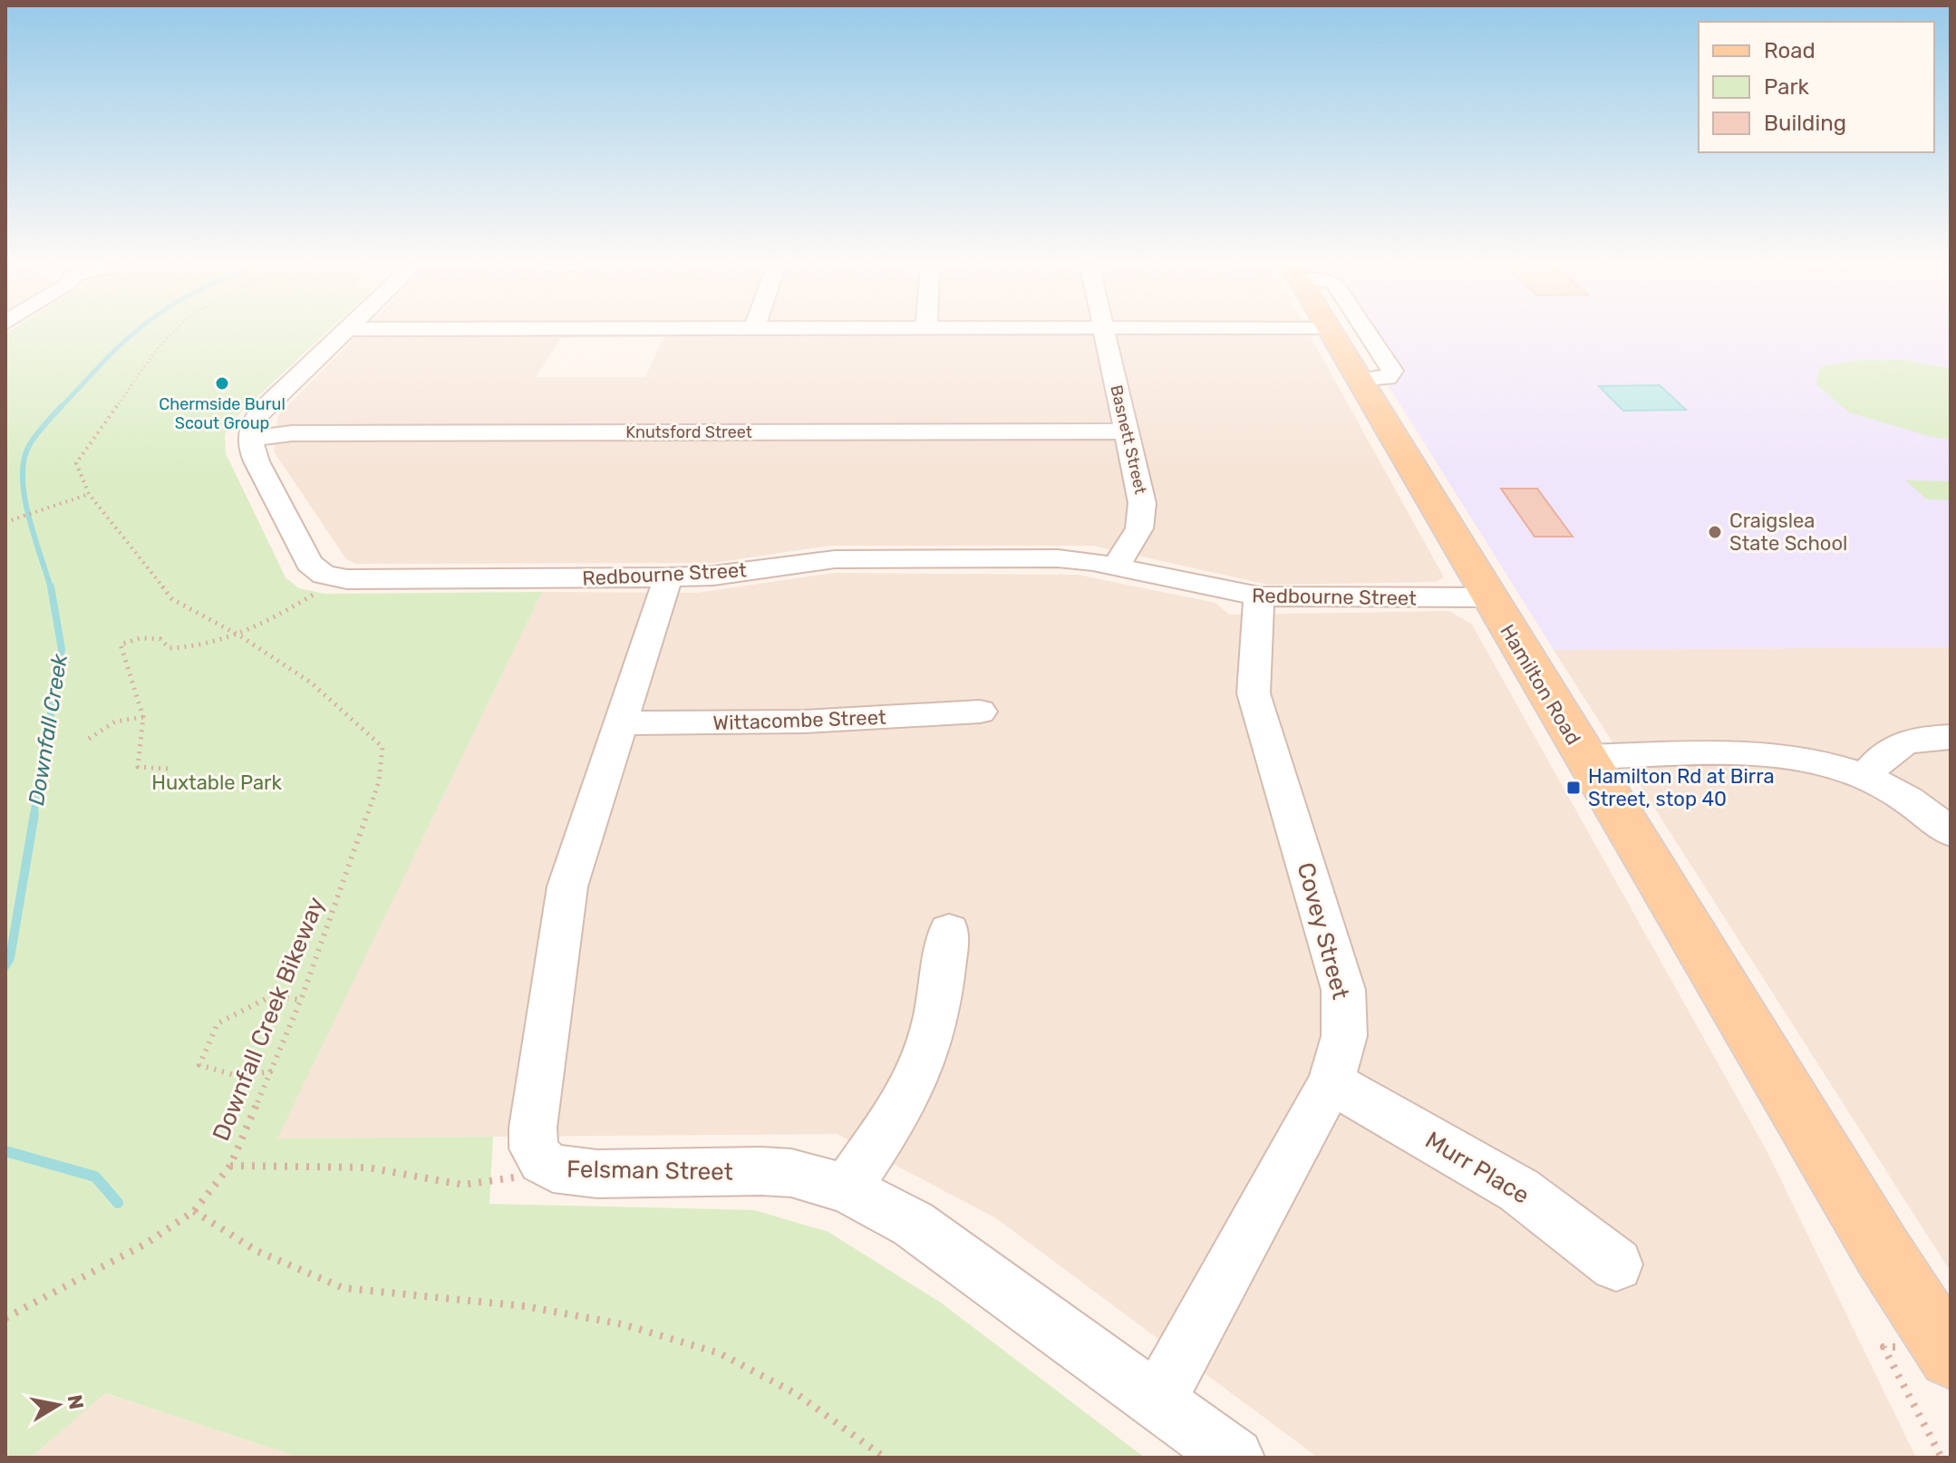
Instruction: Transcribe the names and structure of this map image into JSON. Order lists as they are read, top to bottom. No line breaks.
{"streets":{"main road":["Hamilton Road"],"street":["Knutsford Street","Basnett Street","Redbourne Street","Wittacombe Street","Covey Street","Murr Place","Felsman Street"],"path":["Downfall Creek Bikeway"]},"crossings":[["Knutsford Street","Basnett Street"],["Basnett Street","Redbourne Street"],["Redbourne Street","Hamilton Road"],["Redbourne Street","Covey Street"],["Redbourne Street","Felsman Street"],["Wittacombe Street","Felsman Street"],["Covey Street","Murr Place"],["Covey Street","Felsman Street"]],"water":["Downfall Creek"],"parks":["Huxtable Park"],"places":{"other":["Chermside Burul Scout Group","Craigslea State School"],"transit":["Hamilton Rd at Birra Street, stop 40"]},"legend":["Road","Park","Building"],"north":"right"}
